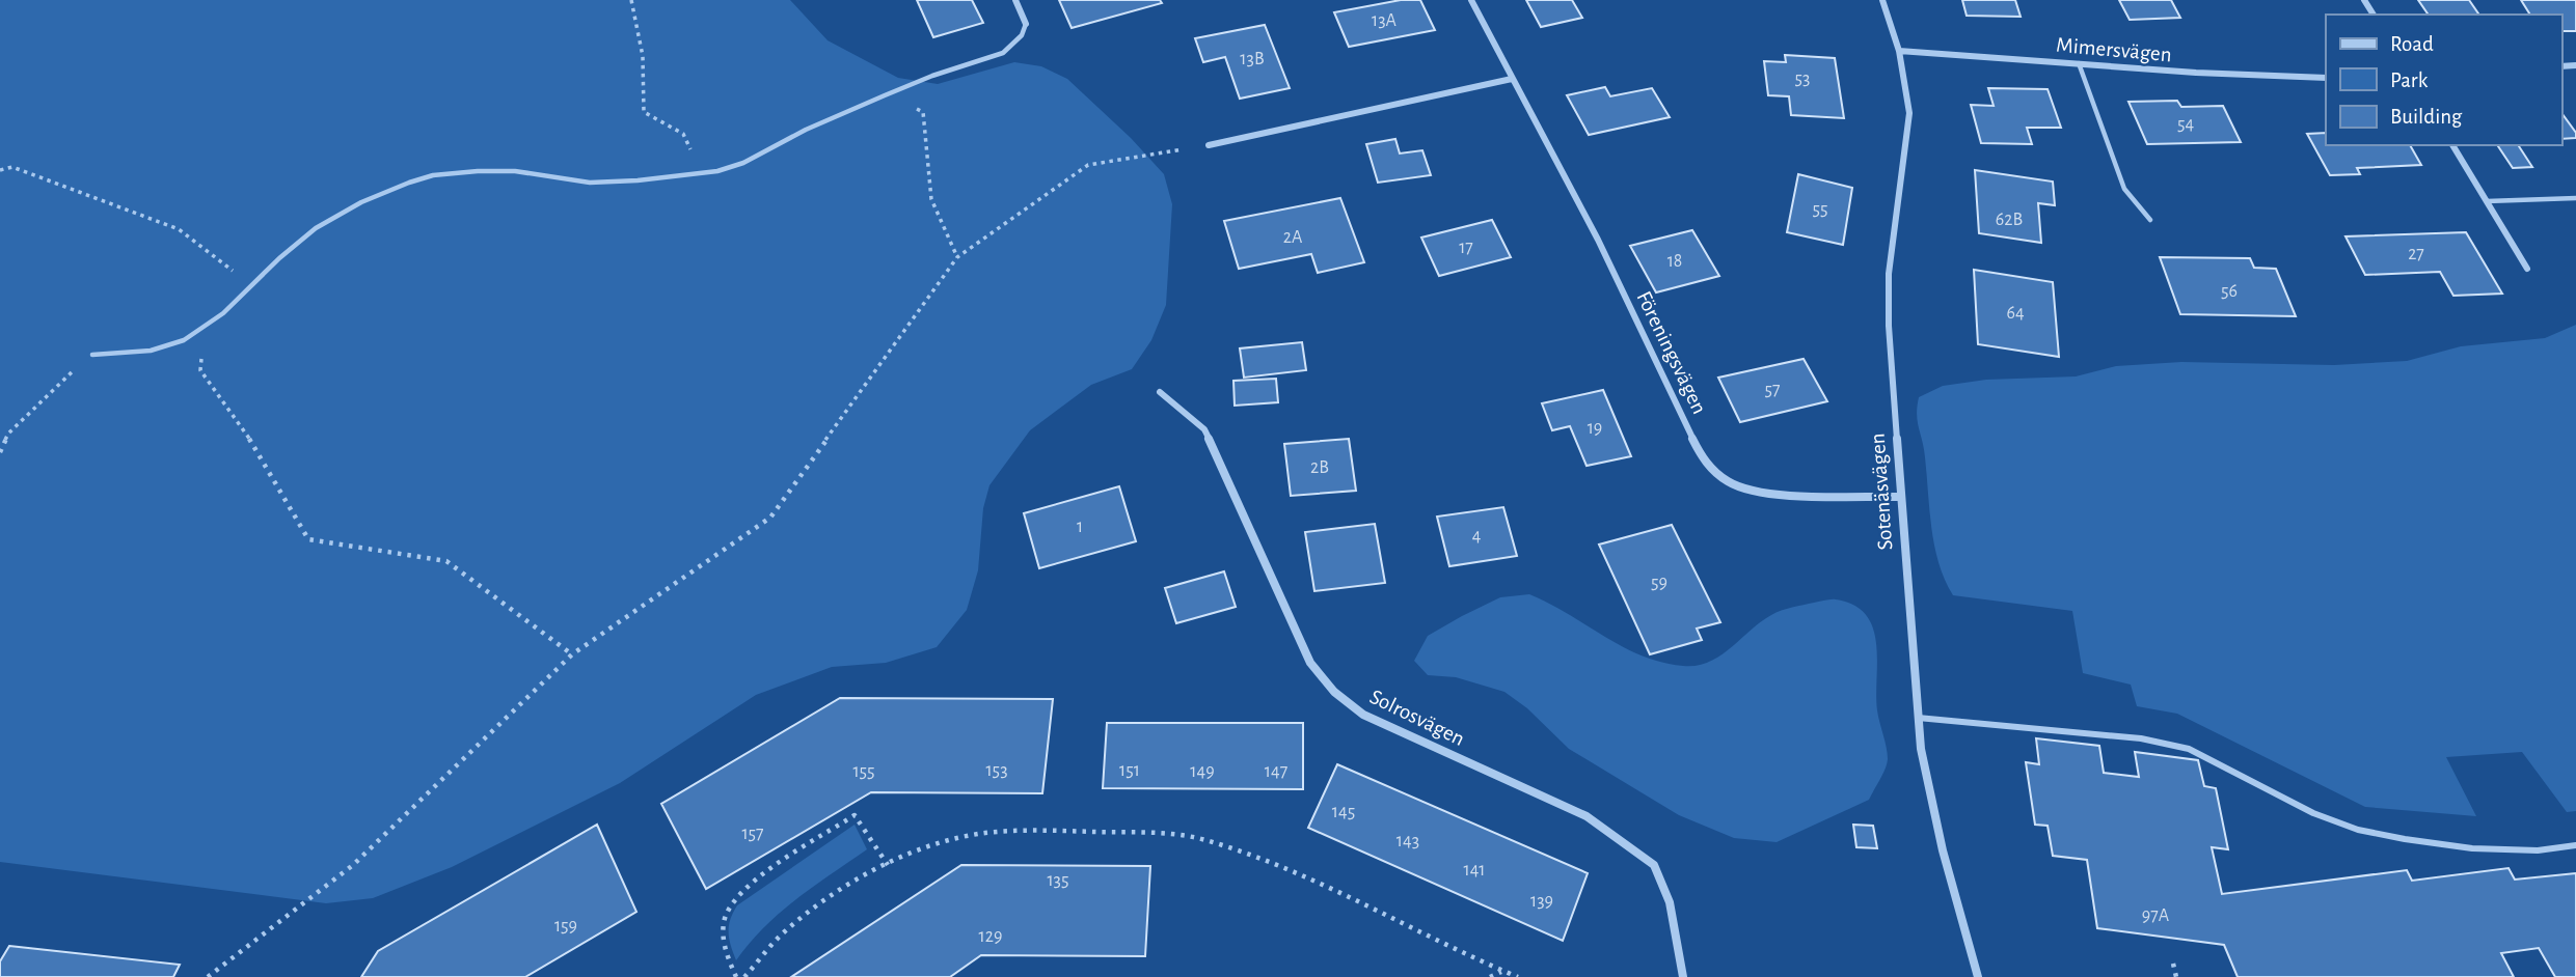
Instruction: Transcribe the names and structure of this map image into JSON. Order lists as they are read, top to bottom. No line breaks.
{"streets":{"street":["Mimersvägen","Föreningsvägen","Sotenäsvägen","Solrosvägen"]},"crossings":[["Mimersvägen","Sotenäsvägen"],["Föreningsvägen","Sotenäsvägen"]],"house_numbers":["13A","13B","53","54","55","62B","2A","17","27","18","56","64","57","19","2B","1","4","59","153","151","155","149","147","145","157","143","141","135","139","97A","159","129"],"legend":["Road","Park","Building"]}
